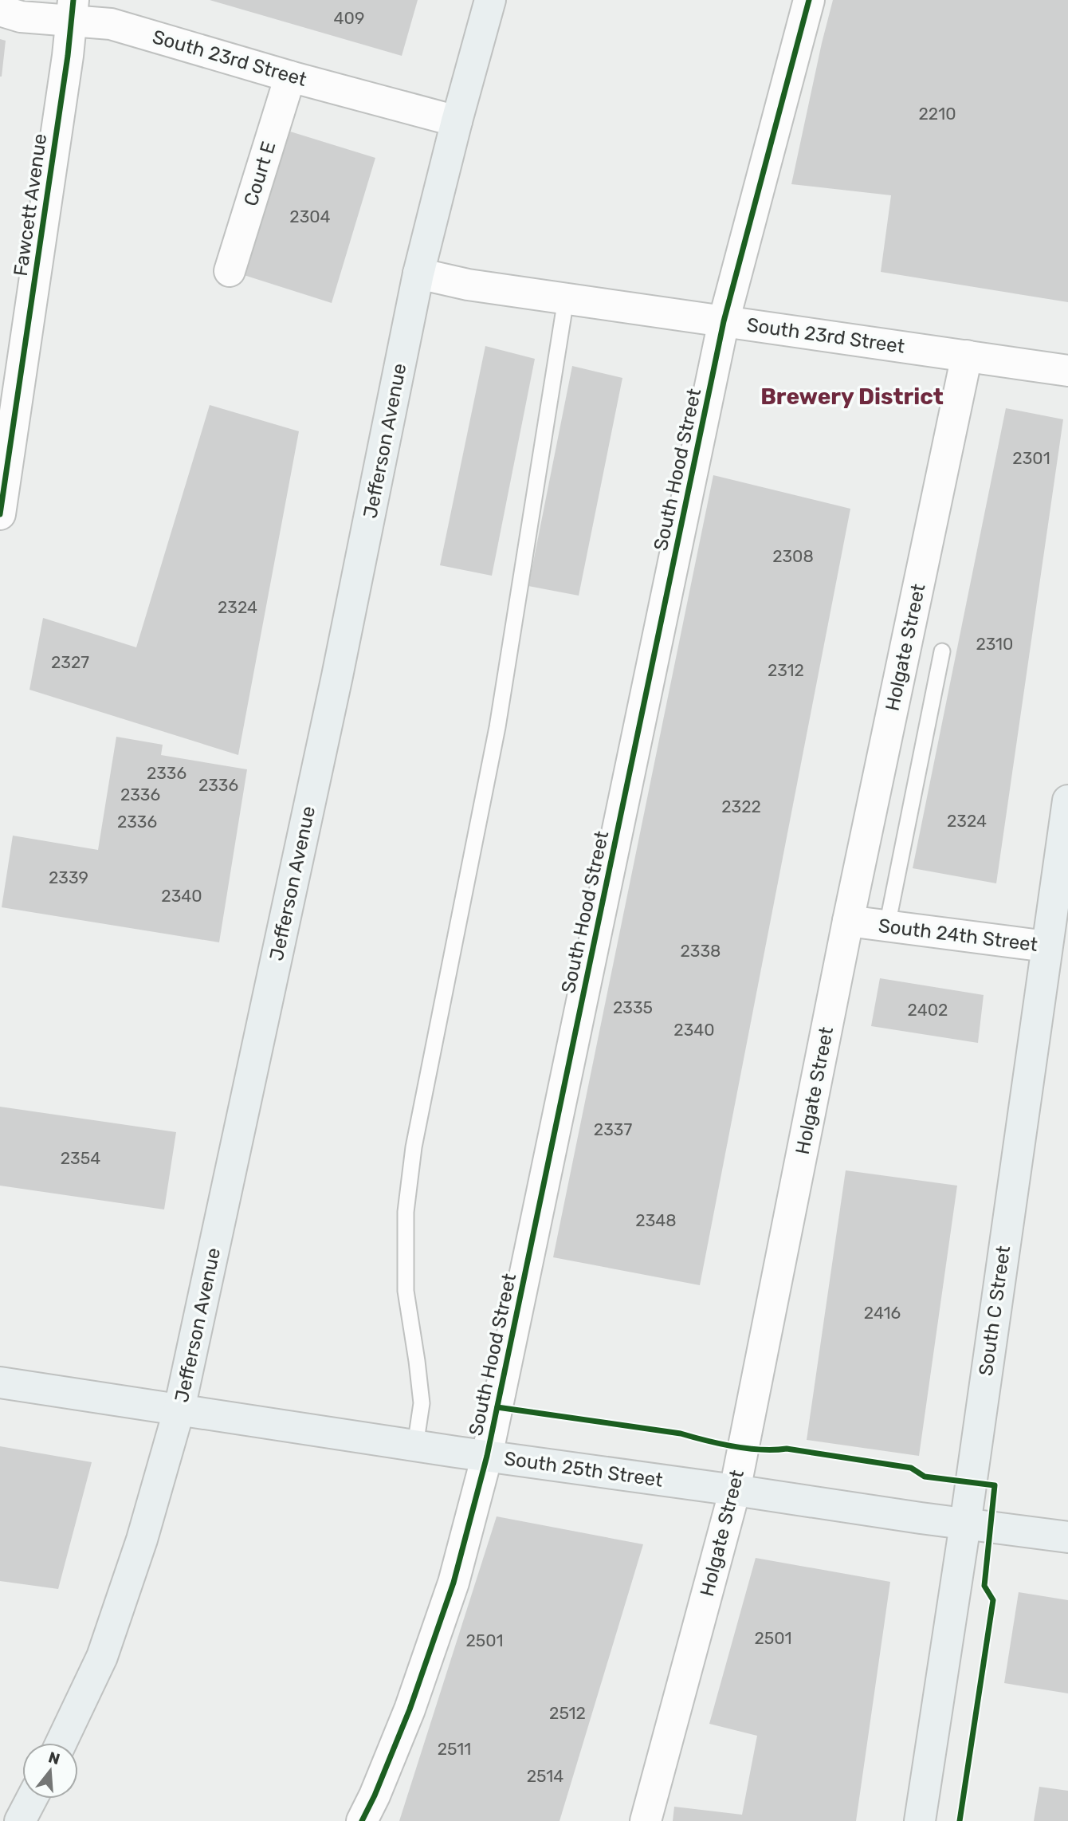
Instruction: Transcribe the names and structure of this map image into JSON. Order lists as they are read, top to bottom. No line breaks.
{"streets":{"street":["South 23rd Street","Court E","Fawcett Avenue","Jefferson Avenue","South Hood Street","Holgate Street","South 24th Street","South C Street","South 25th Street"]},"crossings":[["South 23rd Street","Court E"],["South 23rd Street","Fawcett Avenue"],["South 23rd Street","Jefferson Avenue"],["South 23rd Street","South Hood Street"],["South 23rd Street","Holgate Street"],["Jefferson Avenue","South 25th Street"],["South Hood Street","South 25th Street"],["Holgate Street","South 24th Street"],["Holgate Street","South 25th Street"],["South 24th Street","South C Street"],["South C Street","South 25th Street"]],"districts":["Brewery District"],"house_numbers":["409","2210","2304","2301","2308","2324","2310","2327","2312","2336","2336","2336","2322","2324","2336","2339","2340","2338","2335","2402","2340","2337","2354","2348","2416","2501","2501","2512","2511","2514"],"north":"top"}
